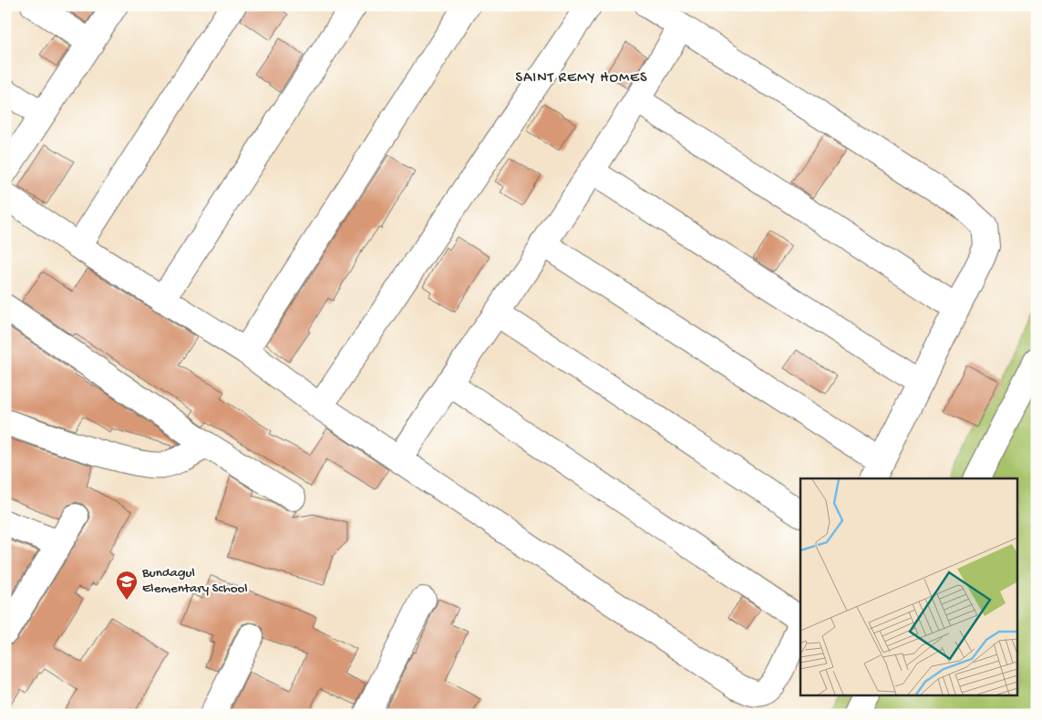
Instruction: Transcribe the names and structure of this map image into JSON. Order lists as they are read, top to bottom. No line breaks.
{"districts":["SAINT REMY HOMES"],"places":{"school or university":["Bundagul Elementary School"]}}
